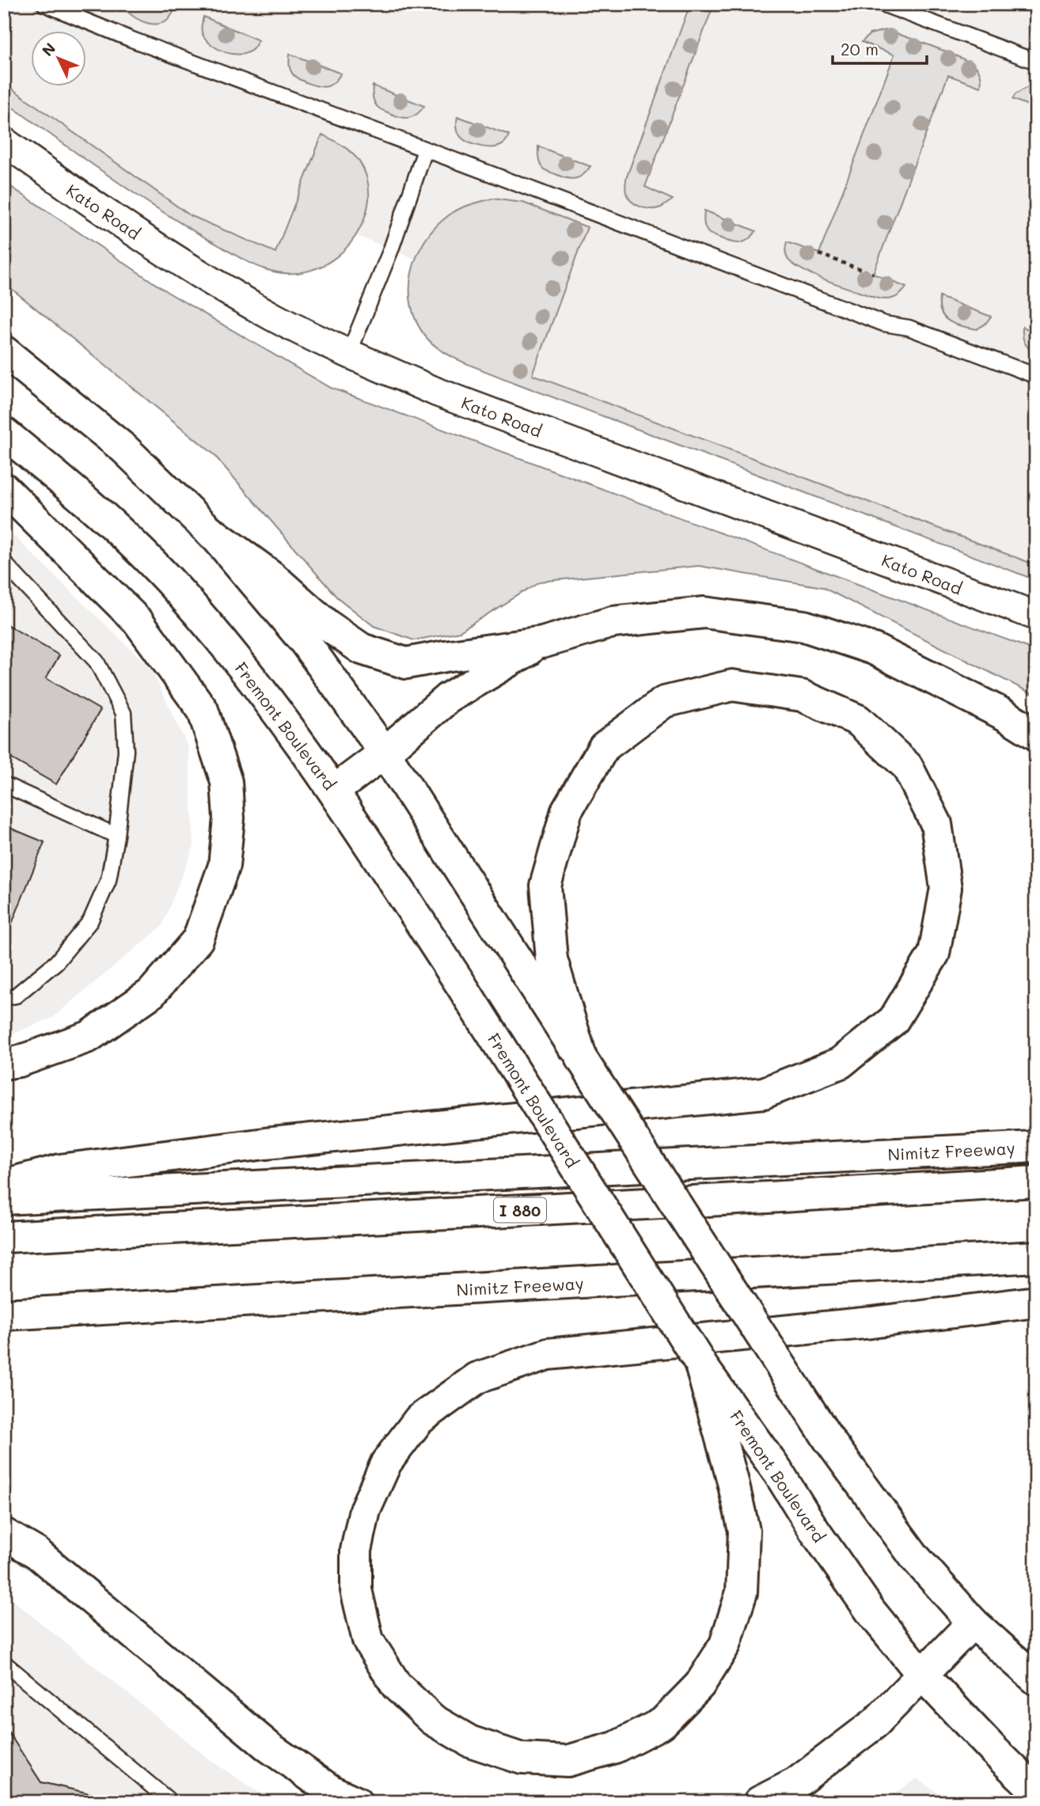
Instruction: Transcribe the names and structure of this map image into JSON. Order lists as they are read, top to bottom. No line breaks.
{"streets":{"main road":["Fremont Boulevard","Nimitz Freeway","I 880"],"street":["Kato Road"]},"scale_bar":"20 m","north":"top left"}
